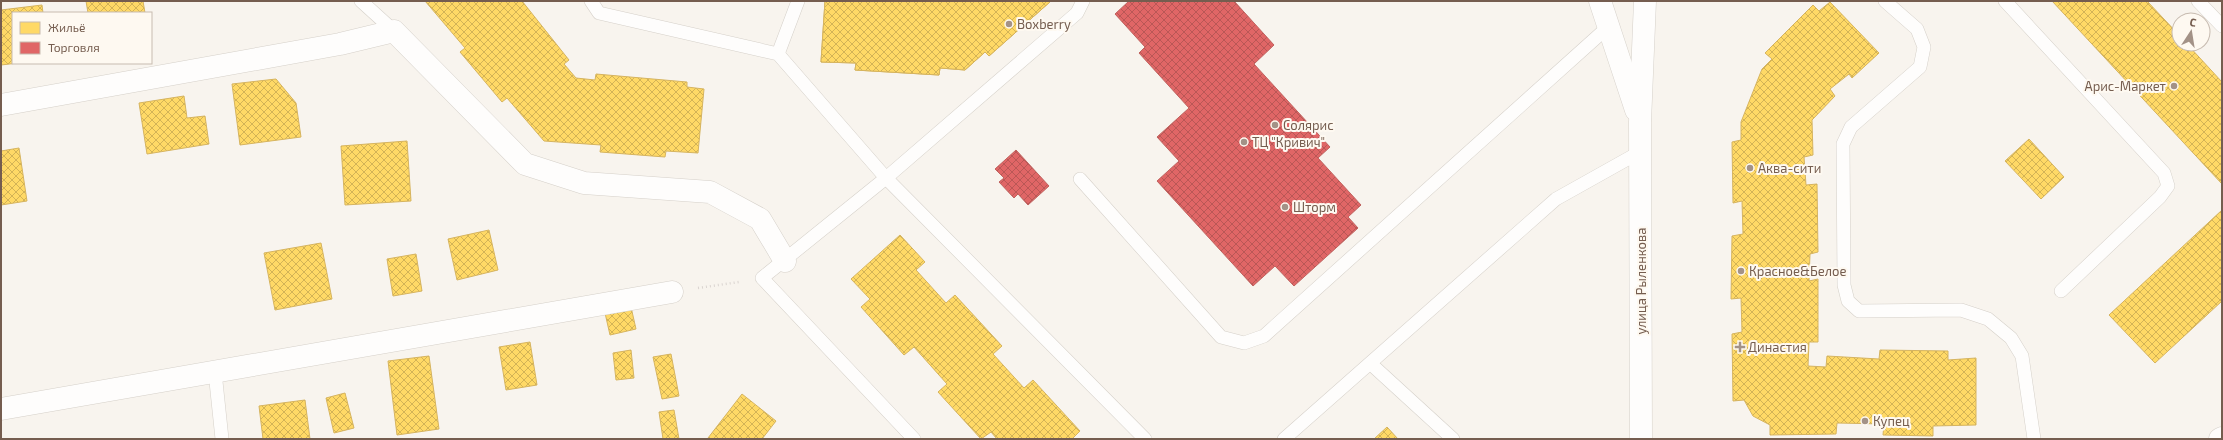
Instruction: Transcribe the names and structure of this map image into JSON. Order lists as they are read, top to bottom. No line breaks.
{"streets":{"street":["улица Рыленкова"]},"places":{"other":["Boxberry","Арис-Маркет","Солярис","ТЦ \"Кривич\"","Аква-сити","Шторм","Красное&Белое","Купец"],"health":["Династия"]},"legend":["Жильё","Торговля"],"north":"top"}
